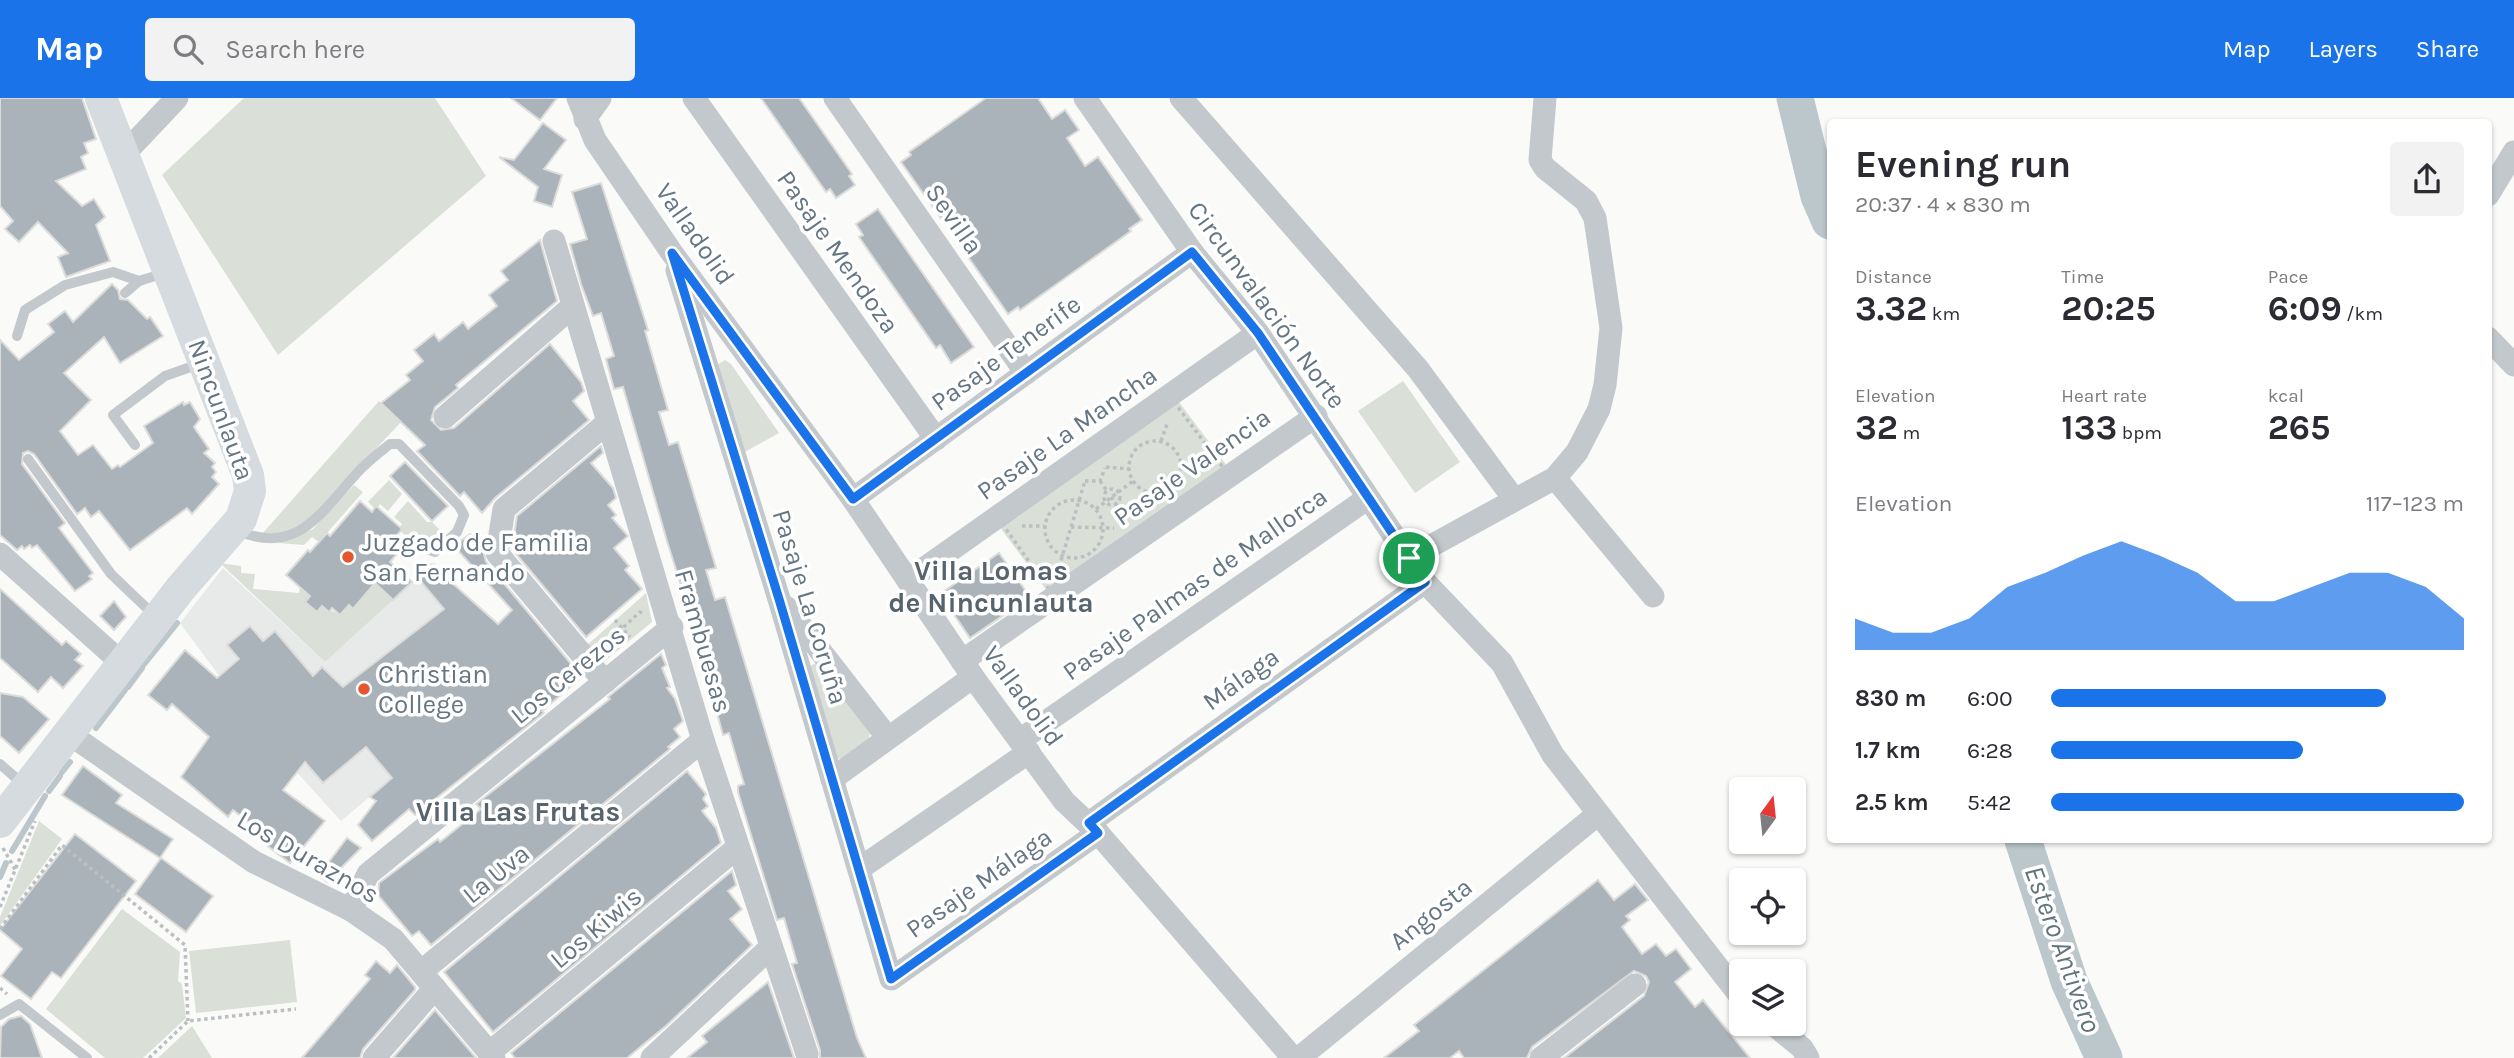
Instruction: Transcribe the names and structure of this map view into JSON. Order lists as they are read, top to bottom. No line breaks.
{"streets":{"street":["Sevilla","Valladolid","Pasaje Mendoza","Circunvalación Norte","Pasaje Tenerife","Nincunlauta","Pasaje La Mancha","Pasaje Valencia","Pasaje Palmas de Mallorca","Pasaje La Coruña","Frambuesas","Los Cerezos","Málaga","Los Duraznos","La Uva","Pasaje Málaga","Angosta","Los Kiwis"]},"crossings":[["Sevilla","Pasaje Tenerife"],["Valladolid","Pasaje Tenerife"],["Valladolid","Pasaje La Mancha"],["Valladolid","Pasaje Valencia"],["Valladolid","Pasaje Palmas de Mallorca"],["Valladolid","Pasaje La Coruña"],["Valladolid","Málaga"],["Valladolid","Pasaje Málaga"],["Pasaje Mendoza","Pasaje Tenerife"],["Circunvalación Norte","Pasaje Tenerife"],["Circunvalación Norte","Pasaje La Mancha"],["Circunvalación Norte","Pasaje Valencia"],["Circunvalación Norte","Pasaje Palmas de Mallorca"],["Circunvalación Norte","Málaga"],["Circunvalación Norte","Angosta"],["Nincunlauta","Los Duraznos"],["Pasaje Valencia","Pasaje La Coruña"],["Pasaje Palmas de Mallorca","Pasaje La Coruña"],["Pasaje La Coruña","Pasaje Málaga"],["Frambuesas","Los Cerezos"],["Frambuesas","La Uva"],["Frambuesas","Los Kiwis"],["Los Cerezos","Los Duraznos"],["Málaga","Pasaje Málaga"],["Los Duraznos","La Uva"],["Los Duraznos","Los Kiwis"]],"districts":["Villa Lomas de Nincunlauta","Villa Las Frutas"],"water":["Estero Antivero"],"places":["Juzgado de Familia San Fernando","Christian College"],"north":"top","page":{"header":"Map","search":"Search here","nav":["Map","Layers","Share"],"heading":["Evening run","20:37 · 4 × 830 m"],"stats":[["Distance","3.32 km"],["Time","20:25"],["Pace","6:09 /km"],["Elevation","32 m"],["Heart rate","133 bpm"],["kcal","265"]],"chart":["Elevation","117–123 m"],"list":[{"name":"830 m","note":"6:00"},{"name":"1.7 km","note":"6:28"},{"name":"2.5 km","note":"5:42"}]}}
